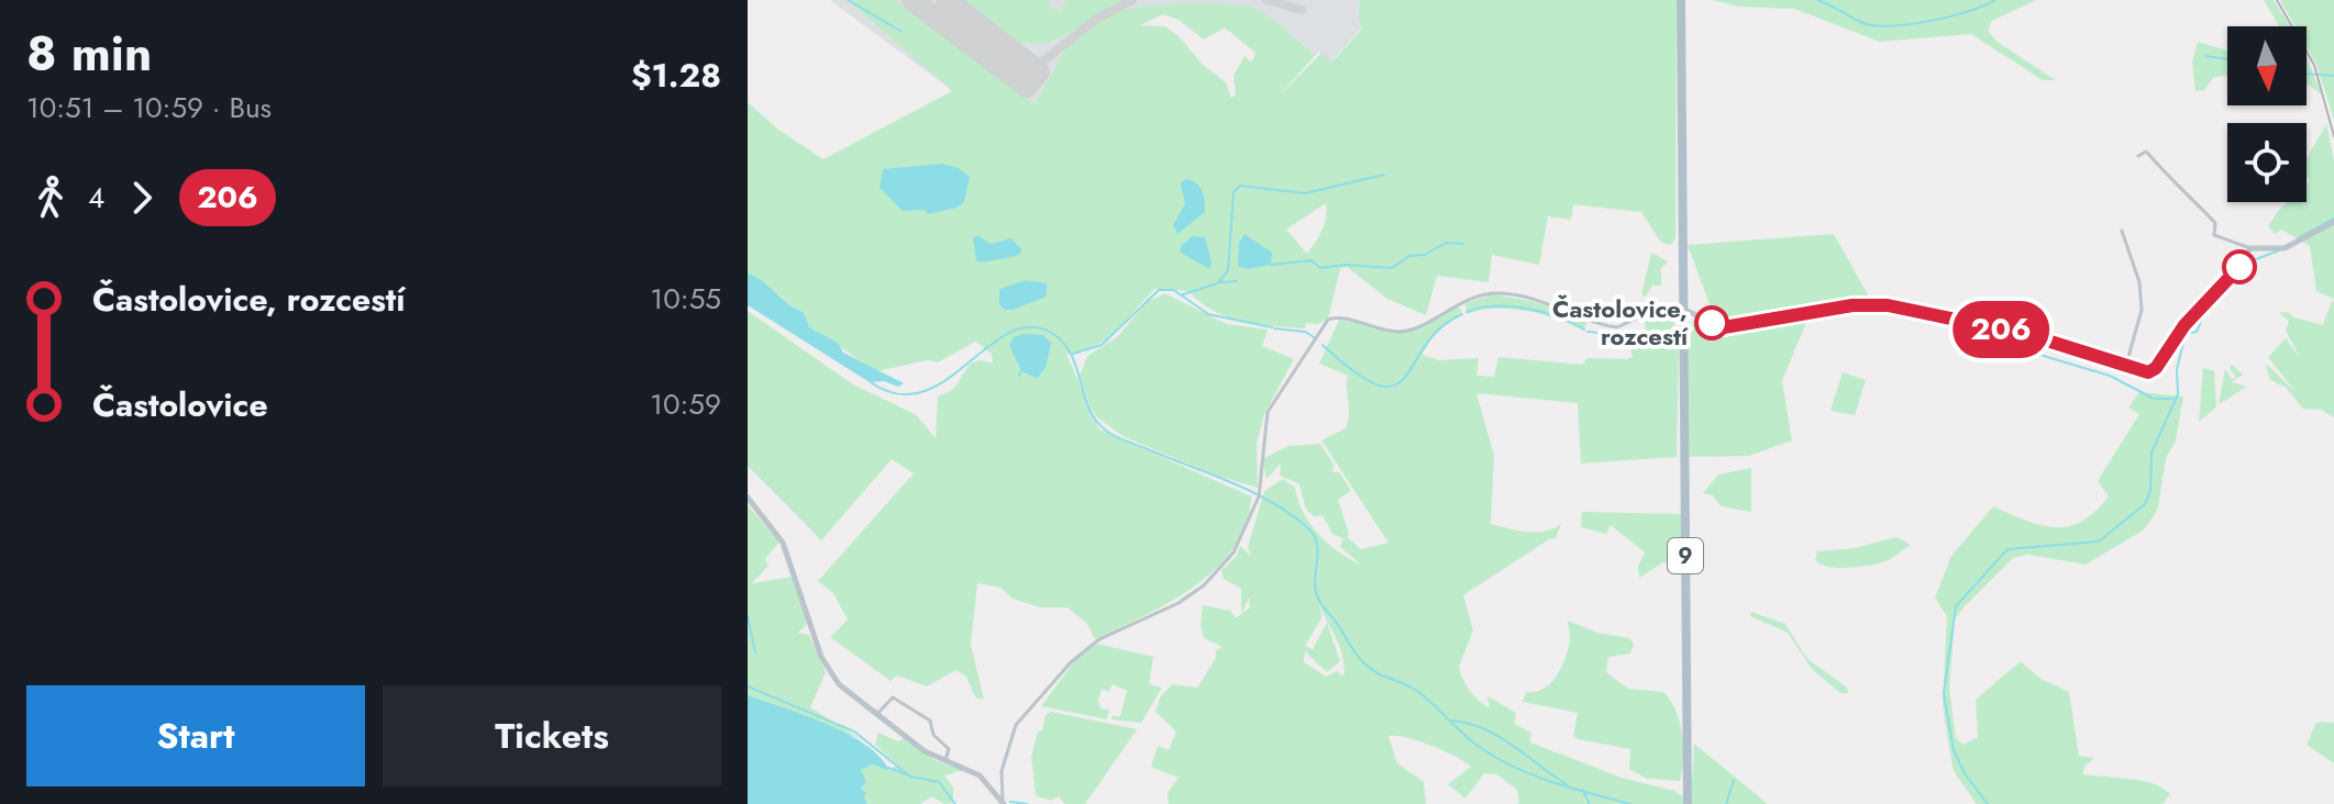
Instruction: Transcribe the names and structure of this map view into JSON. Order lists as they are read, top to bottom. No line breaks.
{"streets":{"main road":["9"]},"places":["Častolovice, rozcestí"],"lines":["bus line 206"],"north":"bottom","page":{"heading":["8 min","10:51 – 10:59 · Bus","$1.28"],"on_map":"206","legs":["4","206"],"list":[{"name":"Častolovice, rozcestí","value":"10:55"},{"name":"Častolovice","value":"10:59"}],"buttons":["Start","Tickets"]}}
